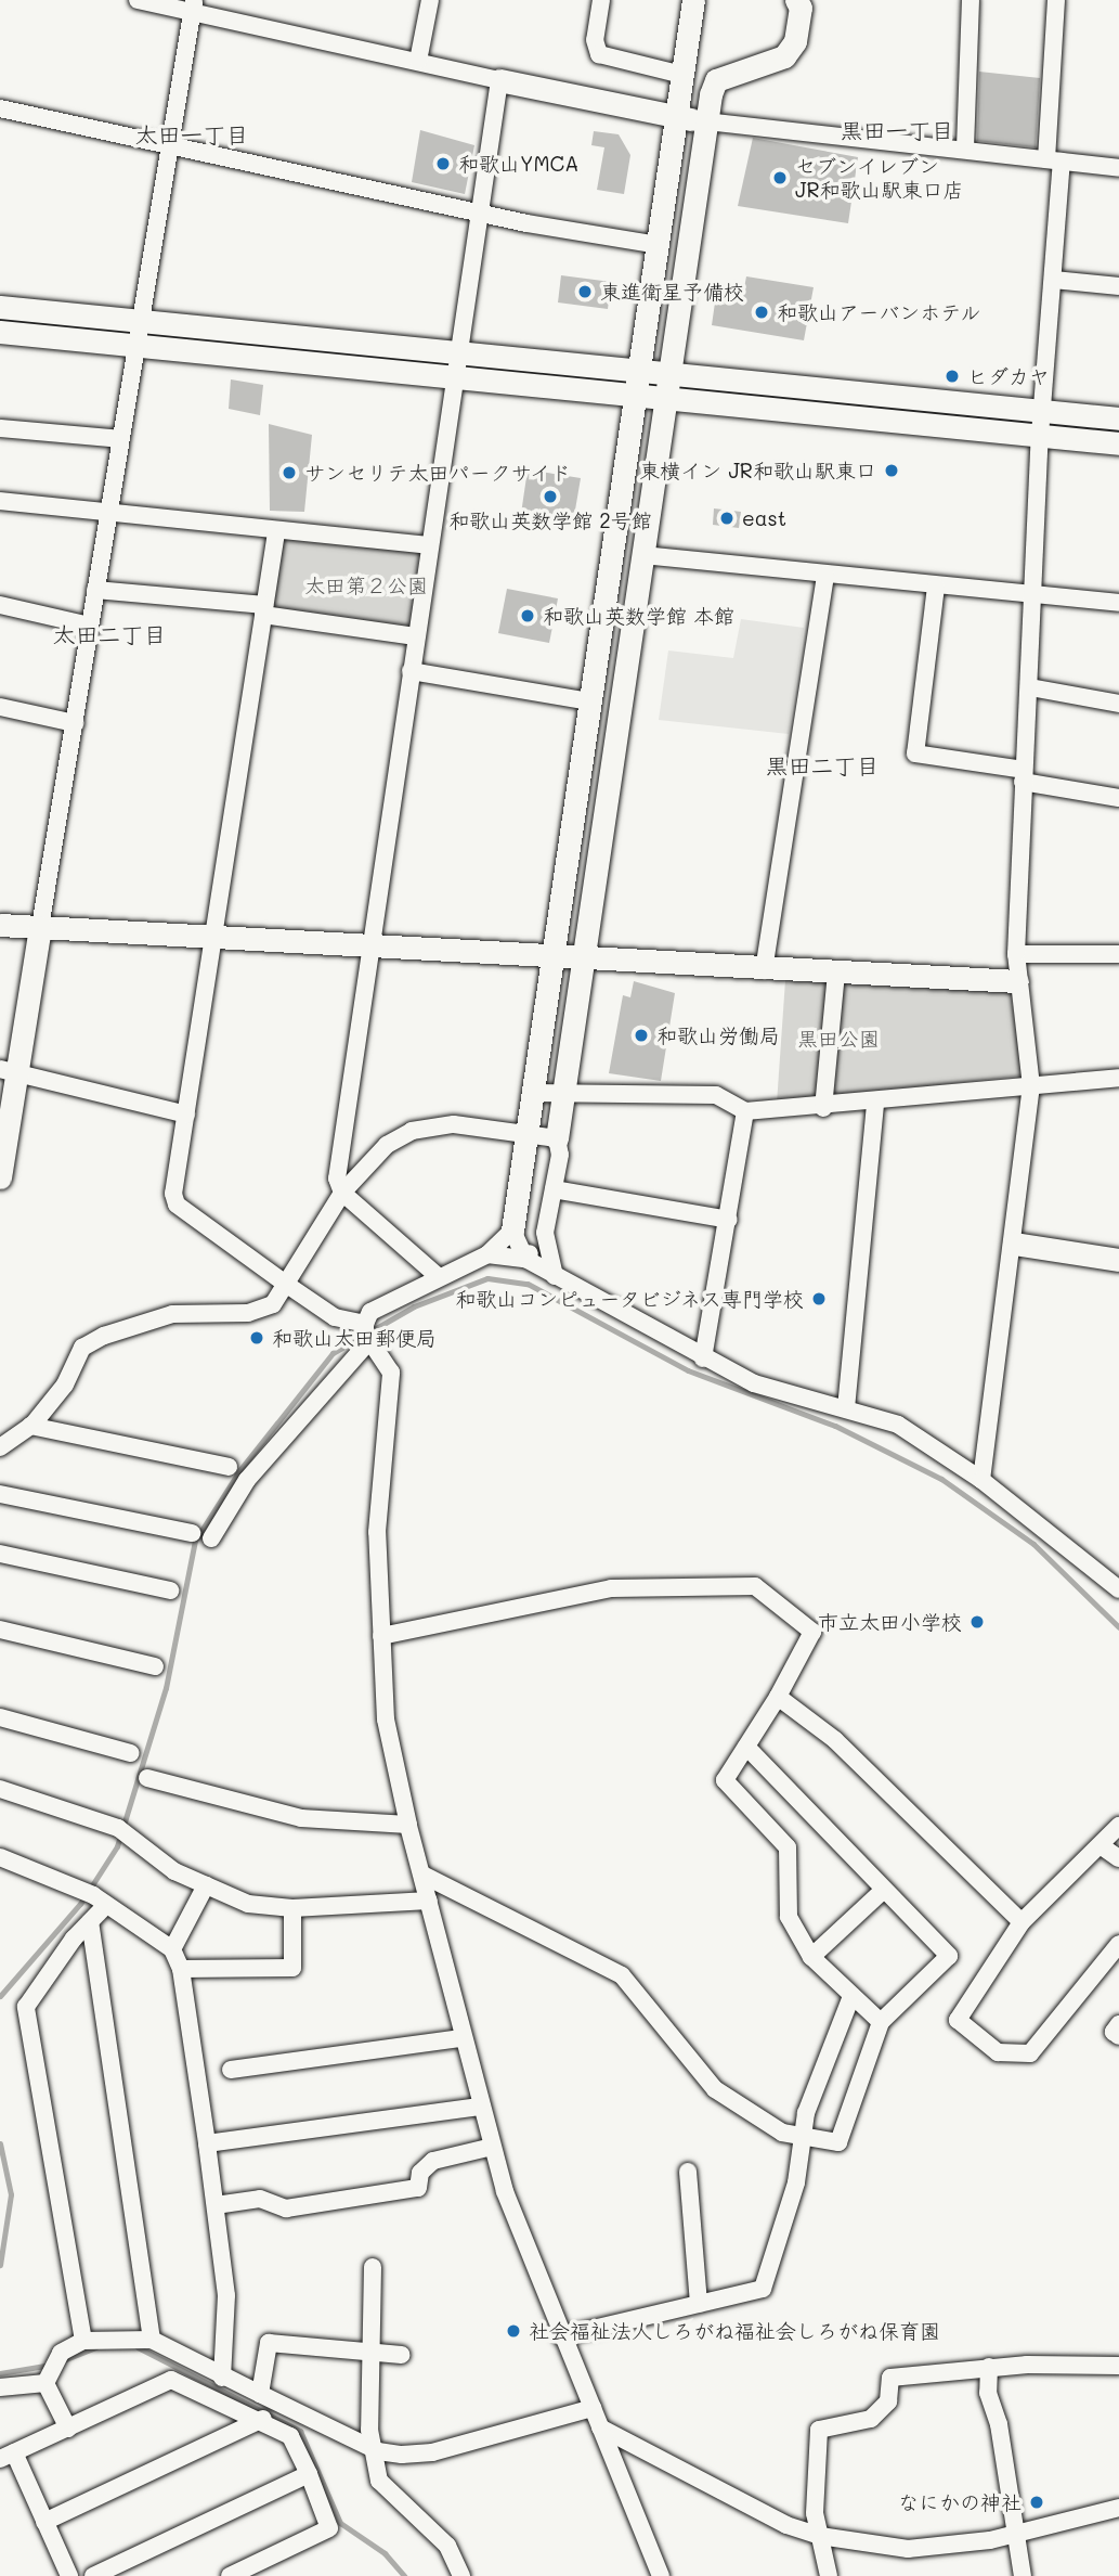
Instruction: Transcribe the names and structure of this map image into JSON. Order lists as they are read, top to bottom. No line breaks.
{"districts":["黒田一丁目","太田一丁目","太田二丁目","黒田二丁目"],"parks":["太田第２公園","黒田公園"],"places":["和歌山YMCA","セブンイレブン JR和歌山駅東口店","東進衛星予備校","和歌山アーバンホテル","ヒダカヤ","東横イン JR和歌山駅東口","サンセリテ太田パークサイド","和歌山英数学館 2号館","east","和歌山英数学館 本館","和歌山労働局","和歌山コンピュータビジネス専門学校","和歌山太田郵便局","市立太田小学校","社会福祉法人しろがね福祉会しろがね保育園","なにかの神社"]}
